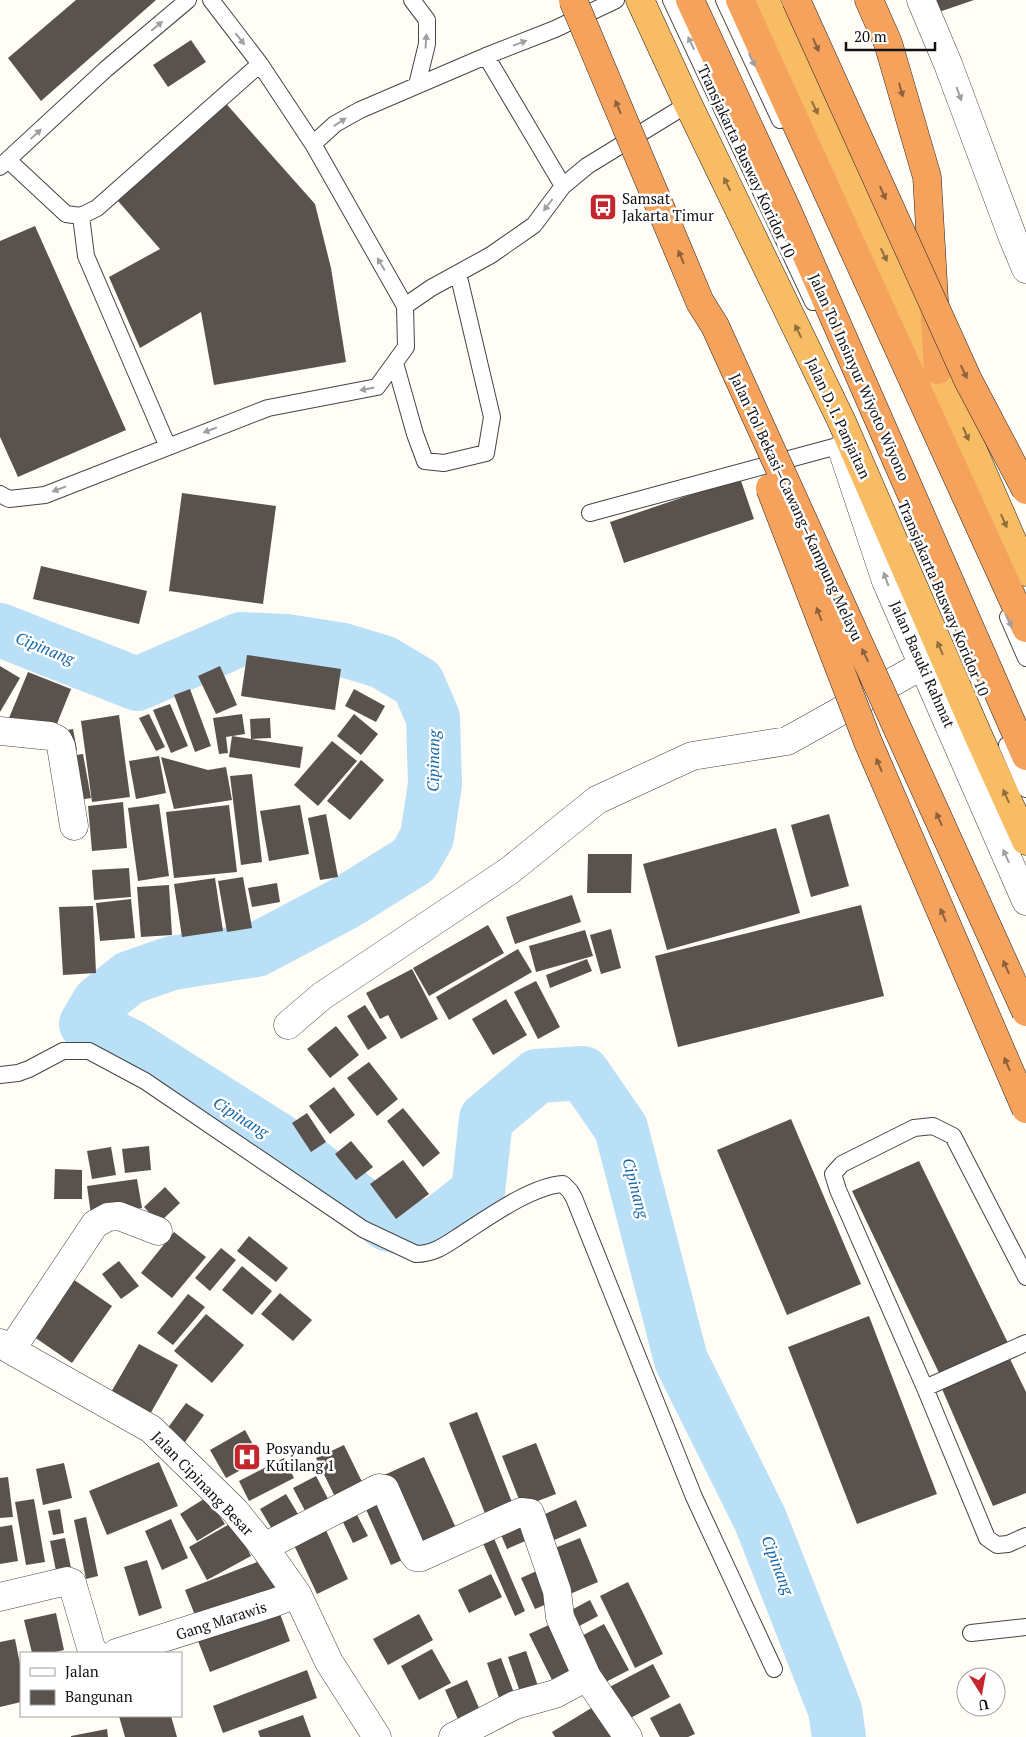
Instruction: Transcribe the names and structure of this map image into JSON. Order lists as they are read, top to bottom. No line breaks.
{"streets":{"highway":["Jalan Tol Insinyur Wiyoto Wiyono","Jalan D. I. Panjaitan","Jalan Tol Bekasi–Cawang–Kampung Melayu"],"street":["Jalan Basuki Rahmat","Jalan Cipinang Besar","Gang Marawis"],"lane":["Transjakarta Busway Koridor 10"]},"crossings":[["Transjakarta Busway Koridor 10","Jalan Tol Insinyur Wiyoto Wiyono"],["Jalan D. I. Panjaitan","Jalan Basuki Rahmat"],["Jalan Cipinang Besar","Gang Marawis"]],"one_way":["Jalan Basuki Rahmat"],"water":["Cipinang"],"places":{"bus stop":["Samsat Jakarta Timur"],"hospital":["Posyandu Kutilang 1"]},"legend":["Jalan","Bangunan"],"scale_bar":"20 m","north":"bottom"}
